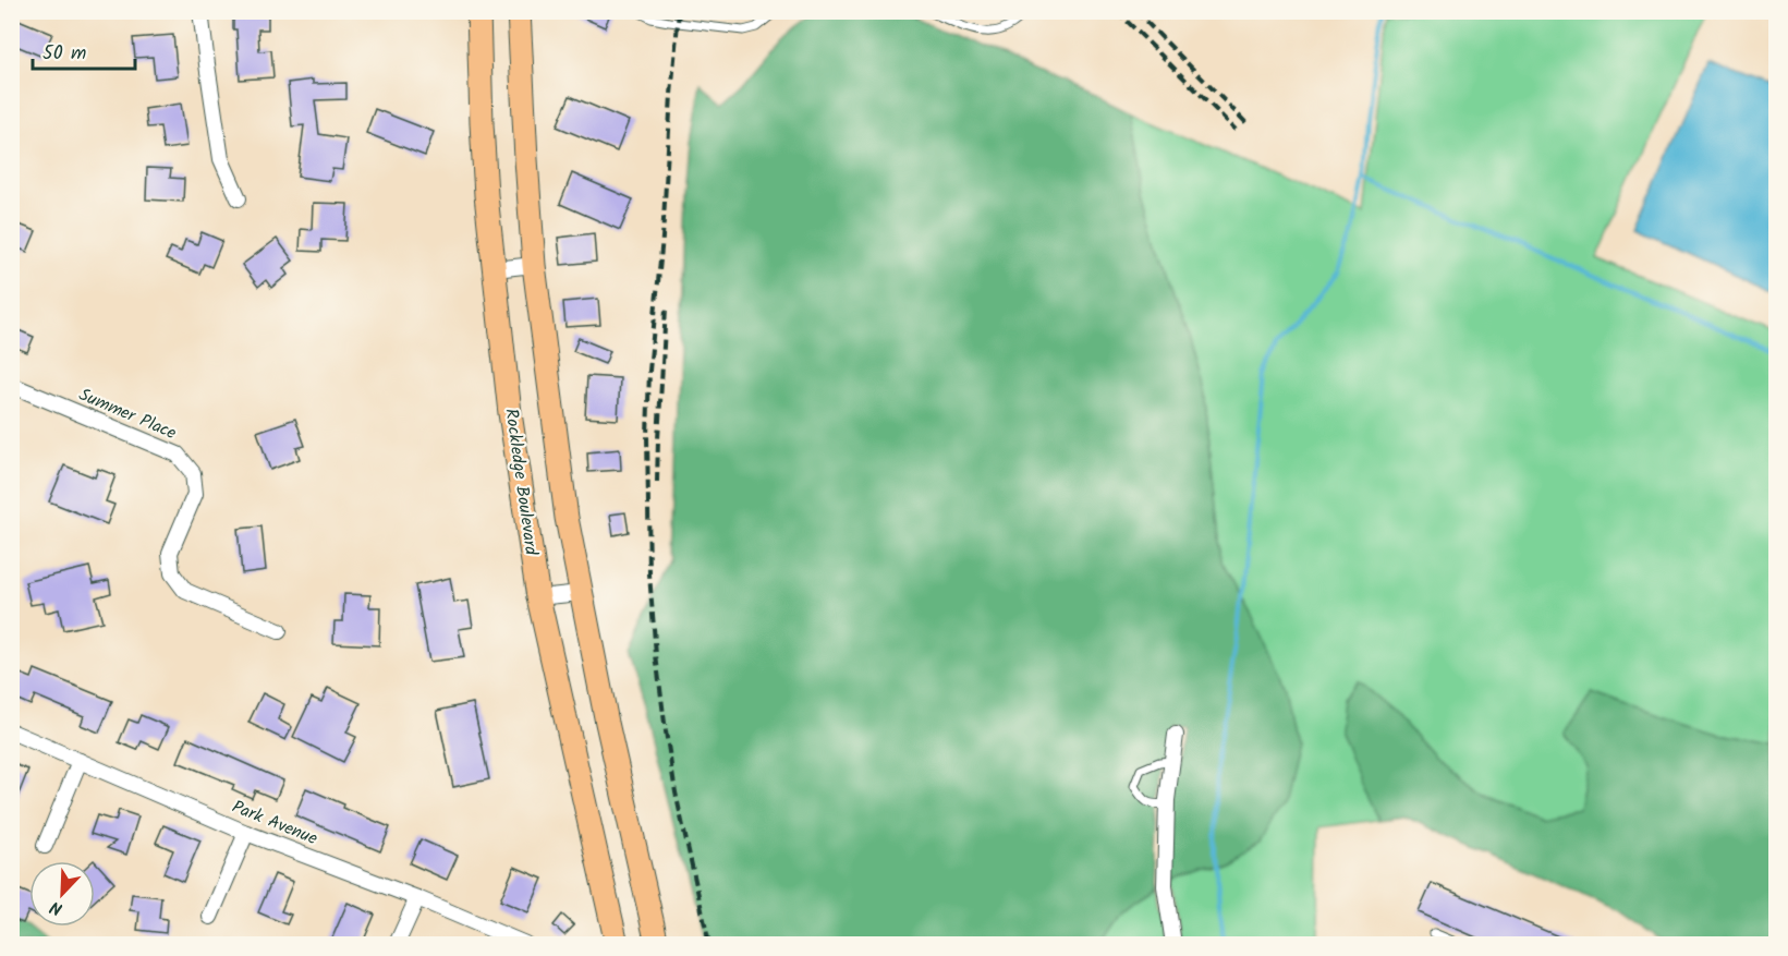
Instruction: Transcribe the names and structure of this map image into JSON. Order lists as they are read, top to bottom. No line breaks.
{"streets":{"main road":["Rockledge Boulevard"],"street":["Summer Place","Park Avenue"]},"scale_bar":"50 m","north":"bottom left"}
